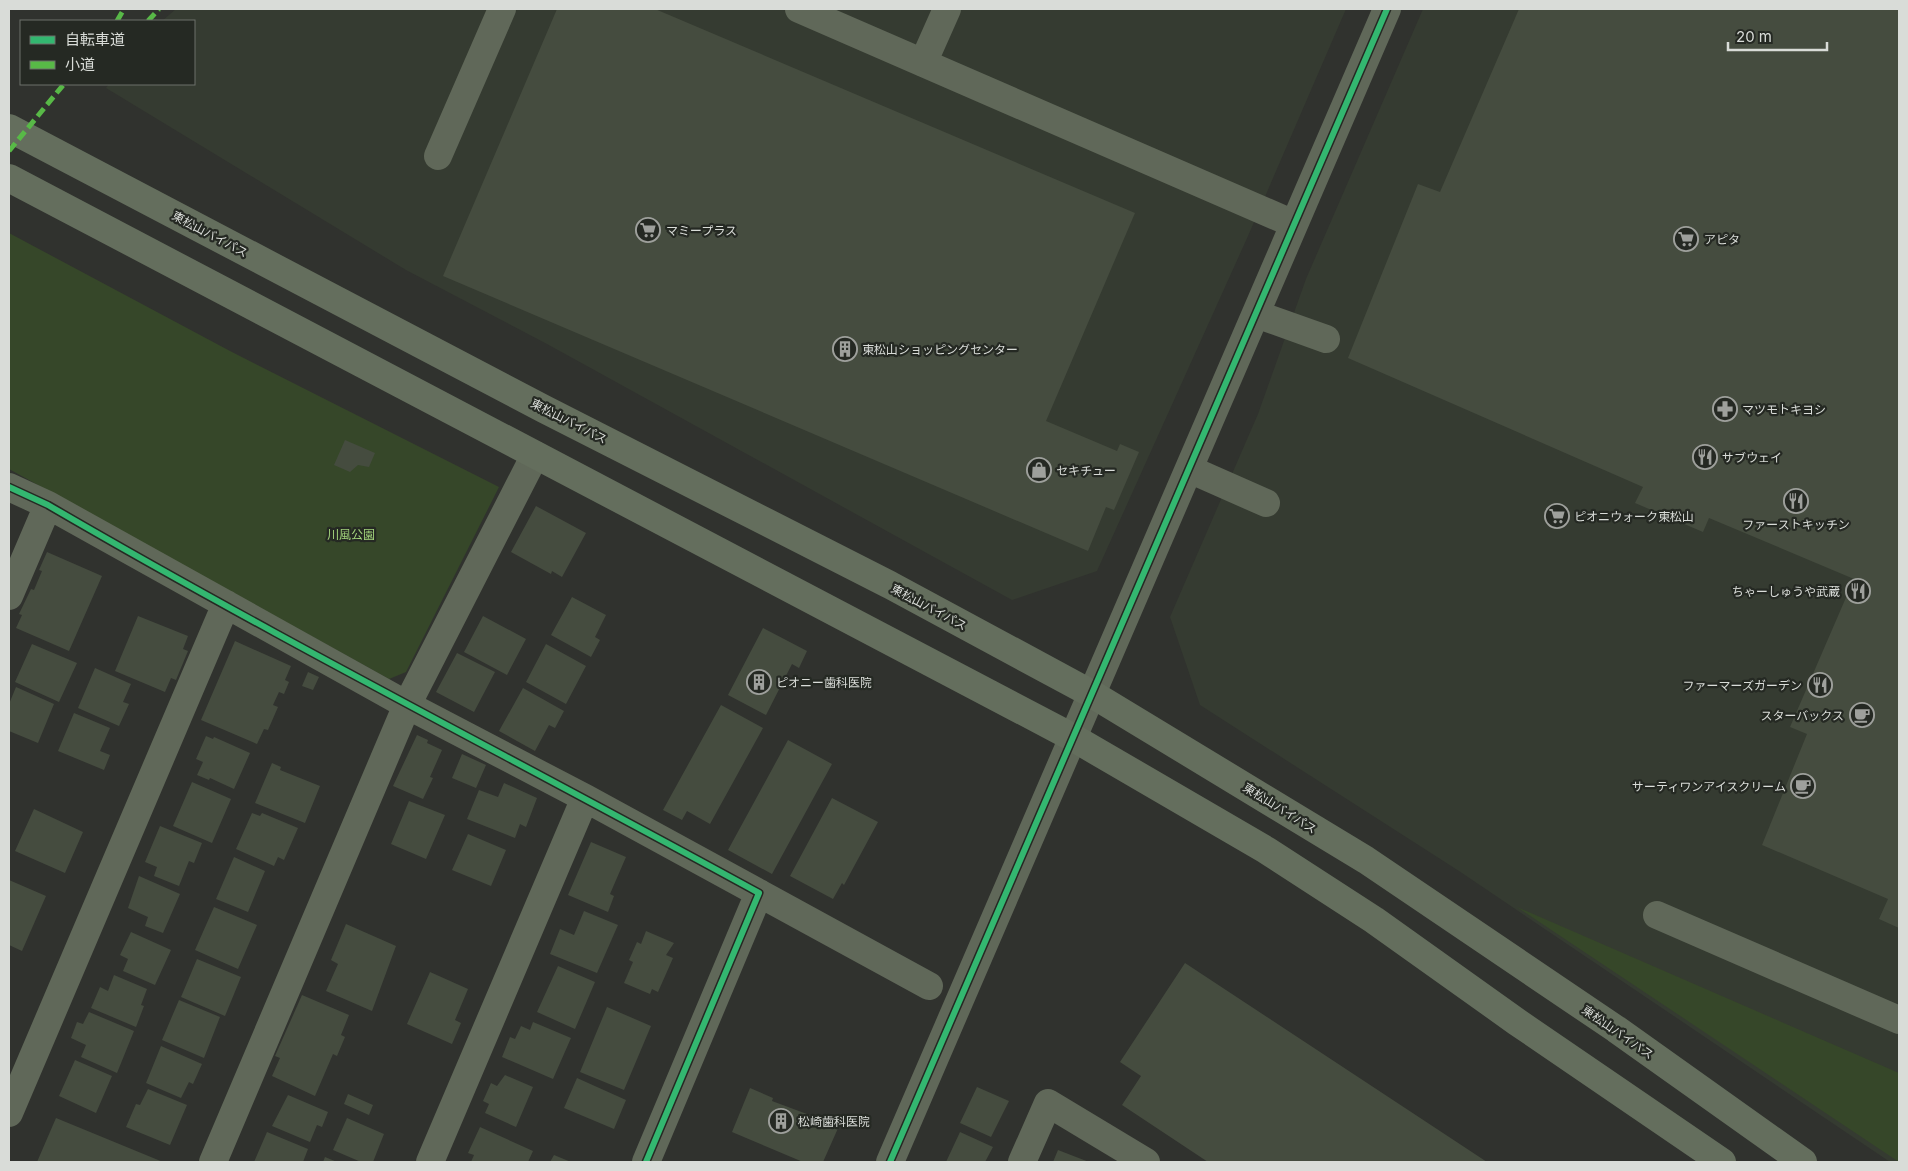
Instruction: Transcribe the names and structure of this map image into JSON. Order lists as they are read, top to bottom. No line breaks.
{"streets":{"highway":["東松山バイパス"]},"parks":["川風公園"],"places":{"supermarket":["マミープラス","アピタ","ピオニウォーク東松山"],"building":["東松山ショッピングセンター","ピオニー歯科医院","松崎歯科医院"],"pharmacy":["マツモトキヨシ"],"restaurant":["サブウェイ","ファーストキッチン","ちゃーしゅうや武蔵","ファーマーズガーデン"],"shop":["セキチュー"],"cafe":["スターバックス","サーティワンアイスクリーム"]},"legend":["自転車道","小道"],"scale_bar":"20 m"}
